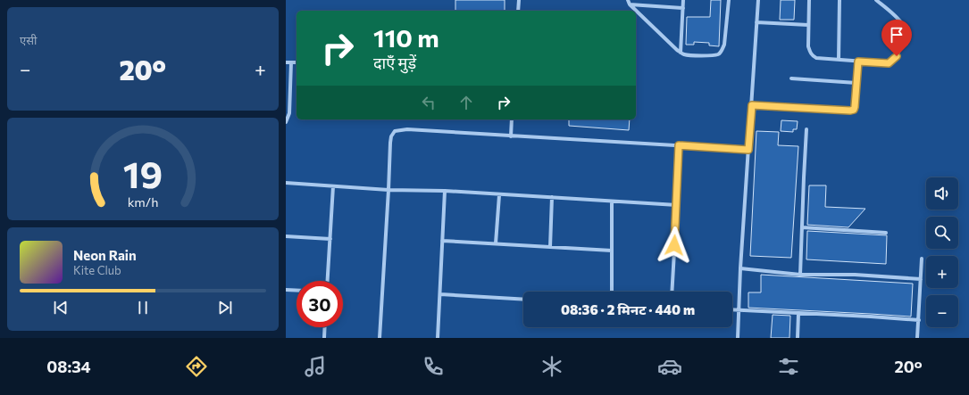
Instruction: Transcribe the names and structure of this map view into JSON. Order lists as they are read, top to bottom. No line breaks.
{"page":{"tile":"एसी","turn":["110 m","दाएँ मुड़ें"],"heat":["−","20°","+"],"map_buttons":["+","−"],"song":["Neon Rain","Kite Club"],"limit":"30","trip":"08:36 · 2 मिनट · 440 m","tabs":["08:34","20°"],"gauge":["19","km/h"]}}
